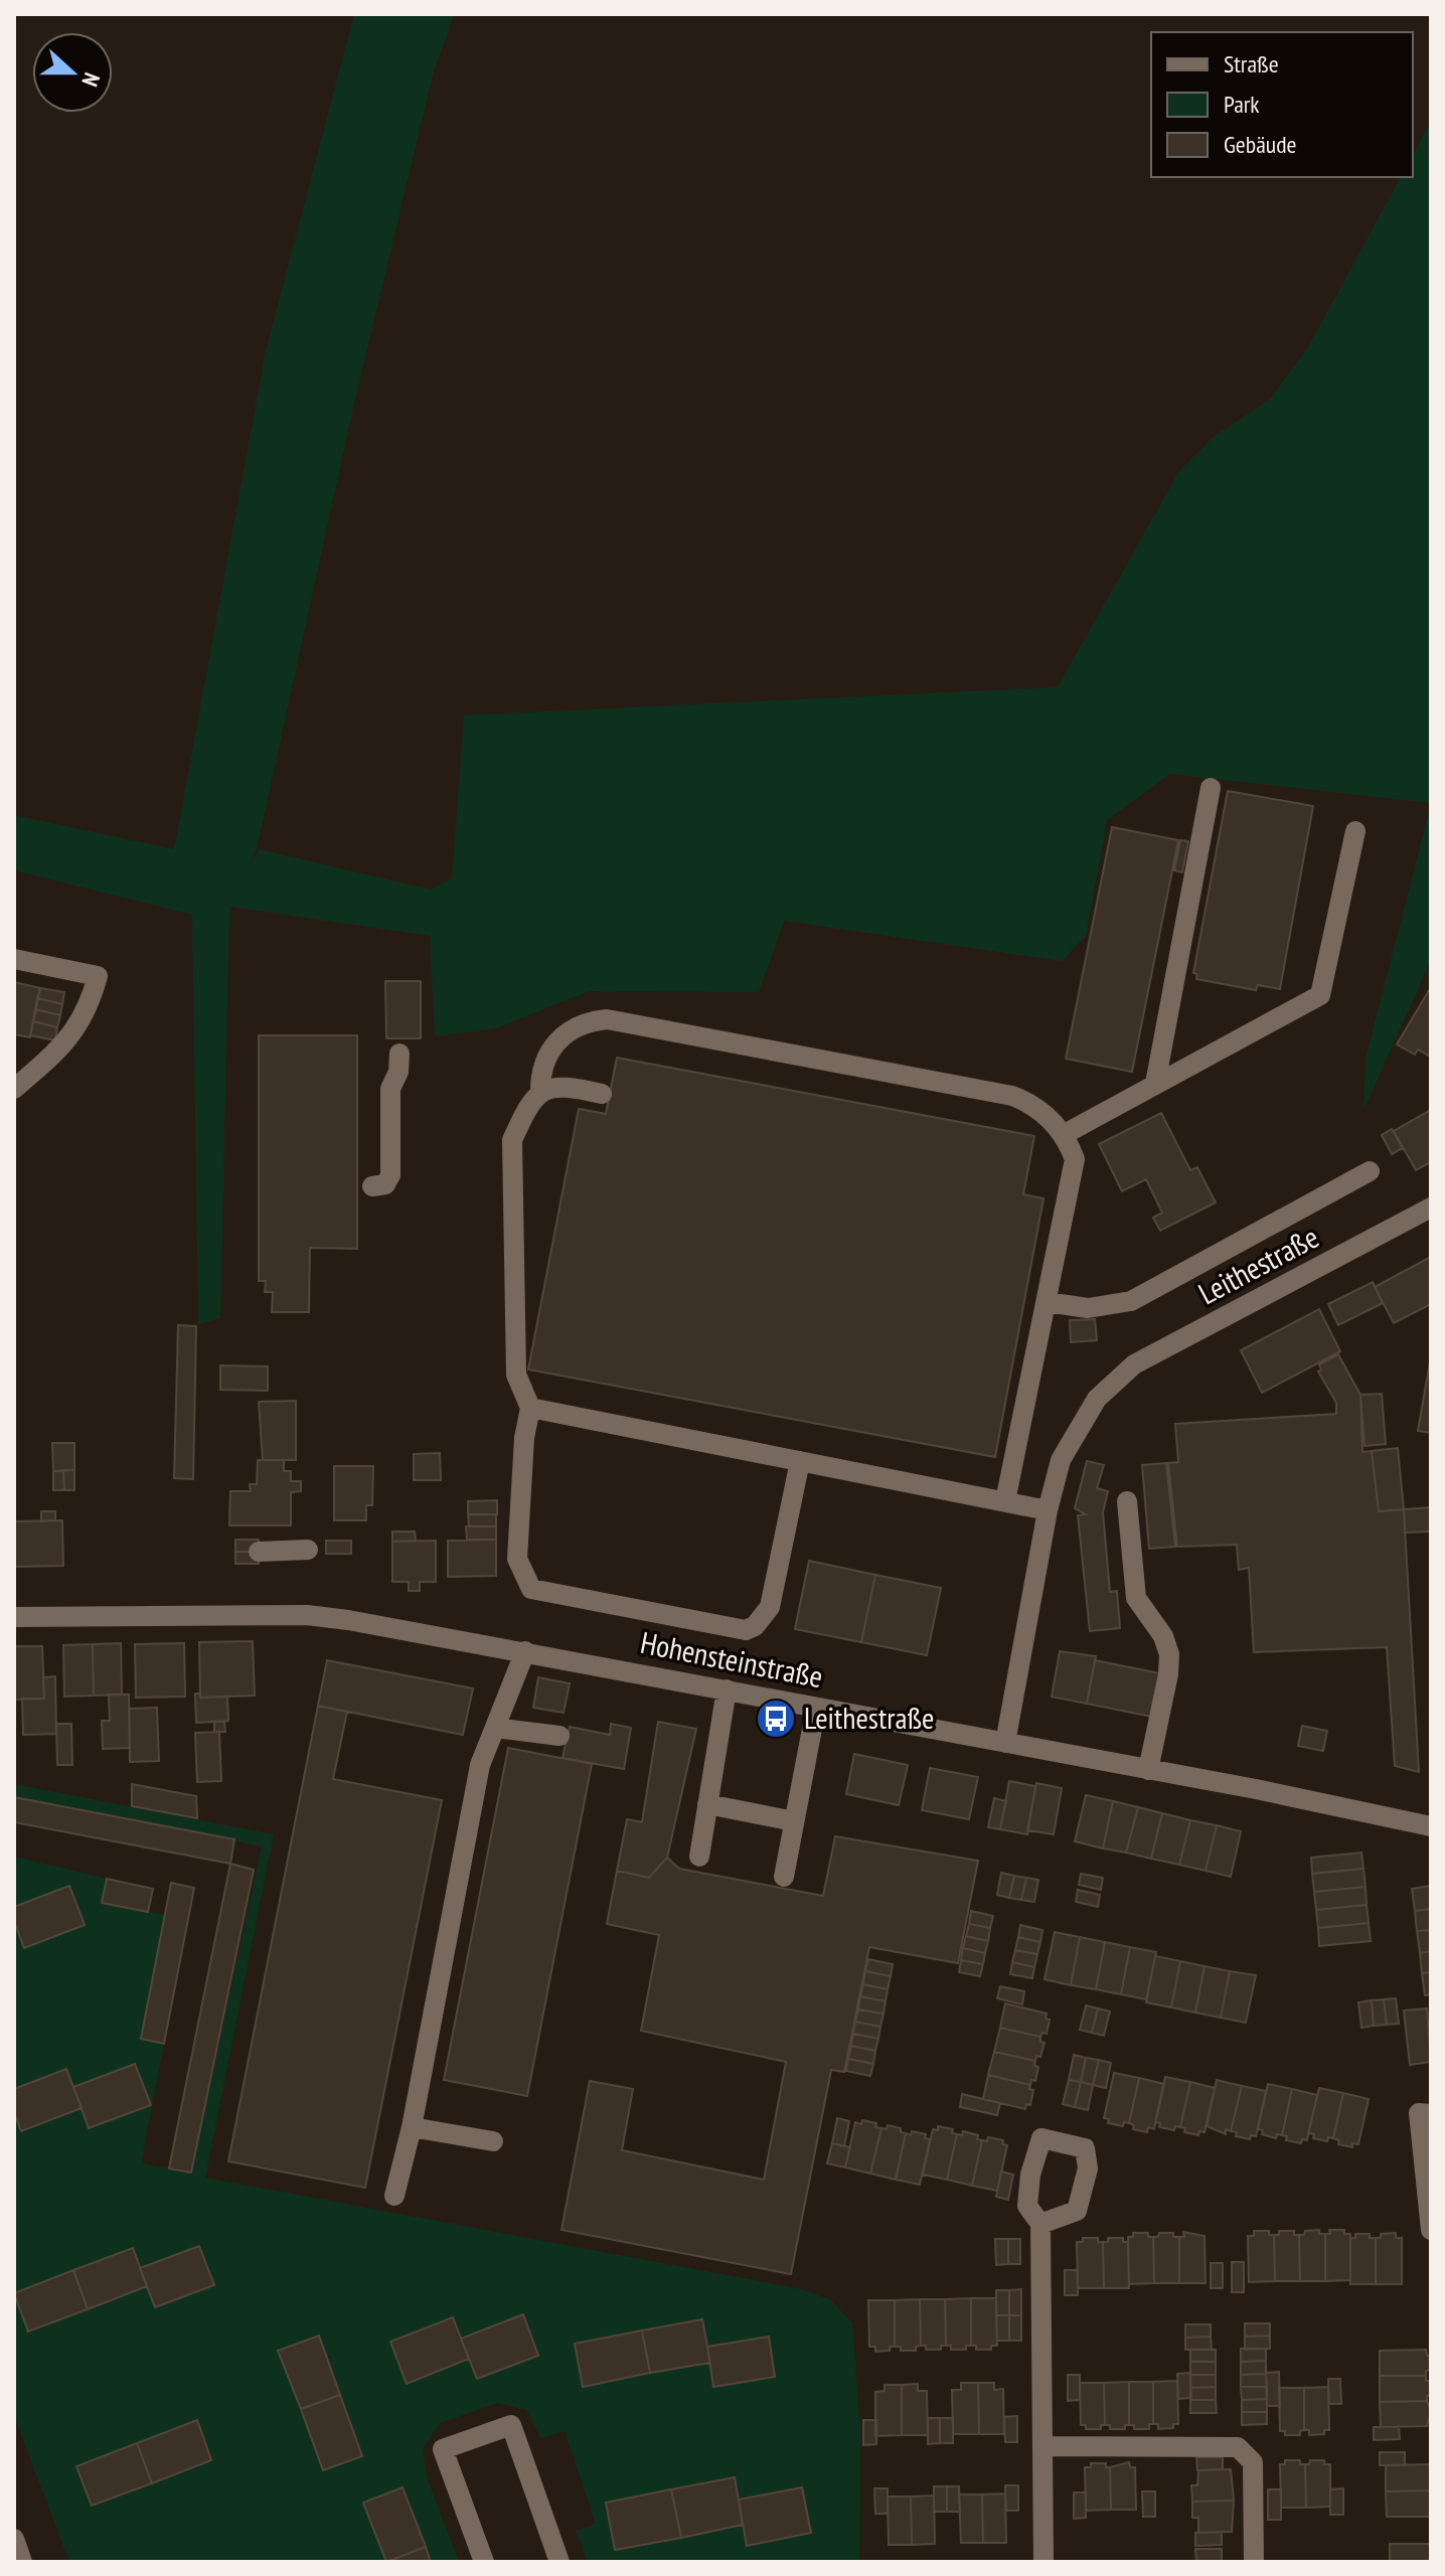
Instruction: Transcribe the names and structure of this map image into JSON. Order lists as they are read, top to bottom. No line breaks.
{"streets":{"street":["Leithestraße","Hohensteinstraße"]},"crossings":[["Leithestraße","Hohensteinstraße"]],"places":{"bus stop":["Leithestraße"]},"legend":["Straße","Park","Gebäude"],"north":"right"}
